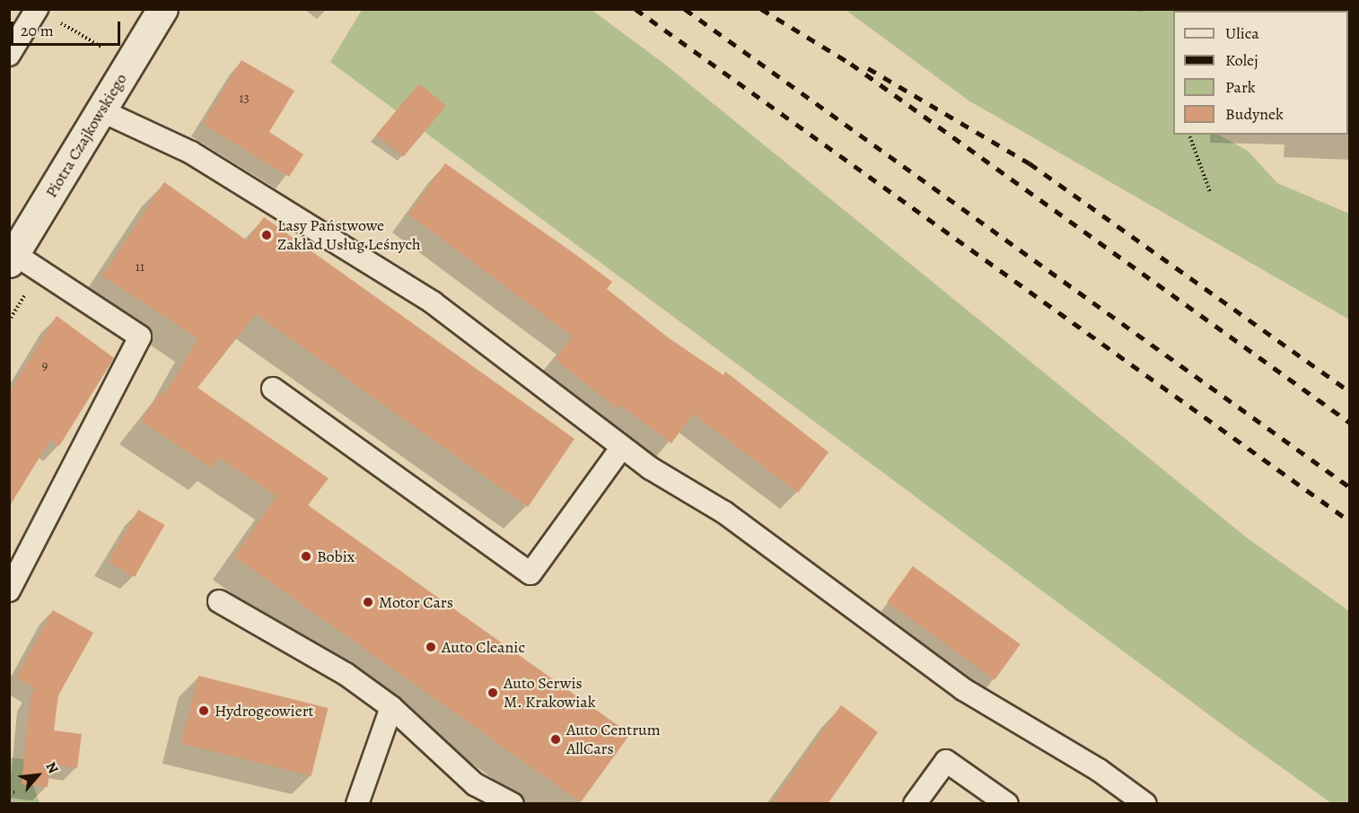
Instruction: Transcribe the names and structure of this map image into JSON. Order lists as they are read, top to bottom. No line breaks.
{"streets":{"street":["Piotra Czajkowskiego"]},"places":["Lasy Państwowe Zakład Usług Leśnych","Bobix","Motor Cars","Auto Cleanic","Auto Serwis M. Krakowiak","Hydrogeowiert","Auto Centrum AllCars"],"house_numbers":["13","11","9"],"legend":["Ulica","Kolej","Park","Budynek"],"scale_bar":"20 m","north":"top right"}
